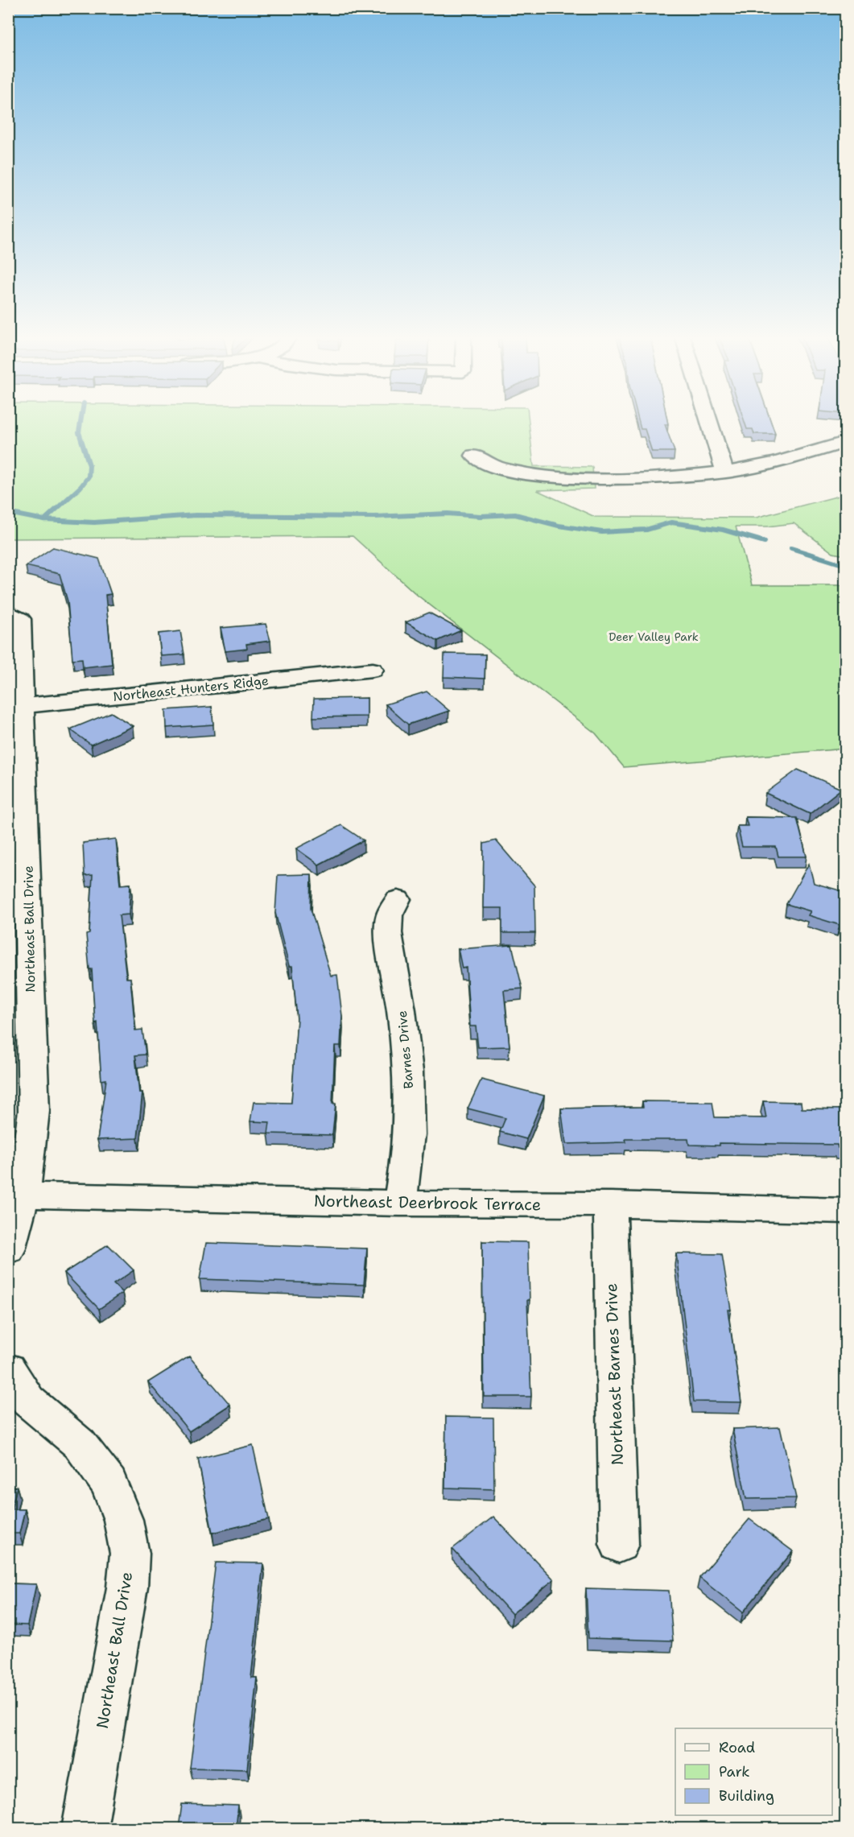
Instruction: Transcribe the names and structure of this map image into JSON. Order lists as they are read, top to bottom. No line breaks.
{"streets":{"street":["Northeast Hunters Ridge","Northeast Ball Drive","Barnes Drive","Northeast Deerbrook Terrace","Northeast Barnes Drive"]},"crossings":[["Northeast Hunters Ridge","Northeast Ball Drive"],["Northeast Ball Drive","Northeast Deerbrook Terrace"],["Barnes Drive","Northeast Deerbrook Terrace"],["Northeast Deerbrook Terrace","Northeast Barnes Drive"]],"parks":["Deer Valley Park"],"legend":["Road","Park","Building"]}
